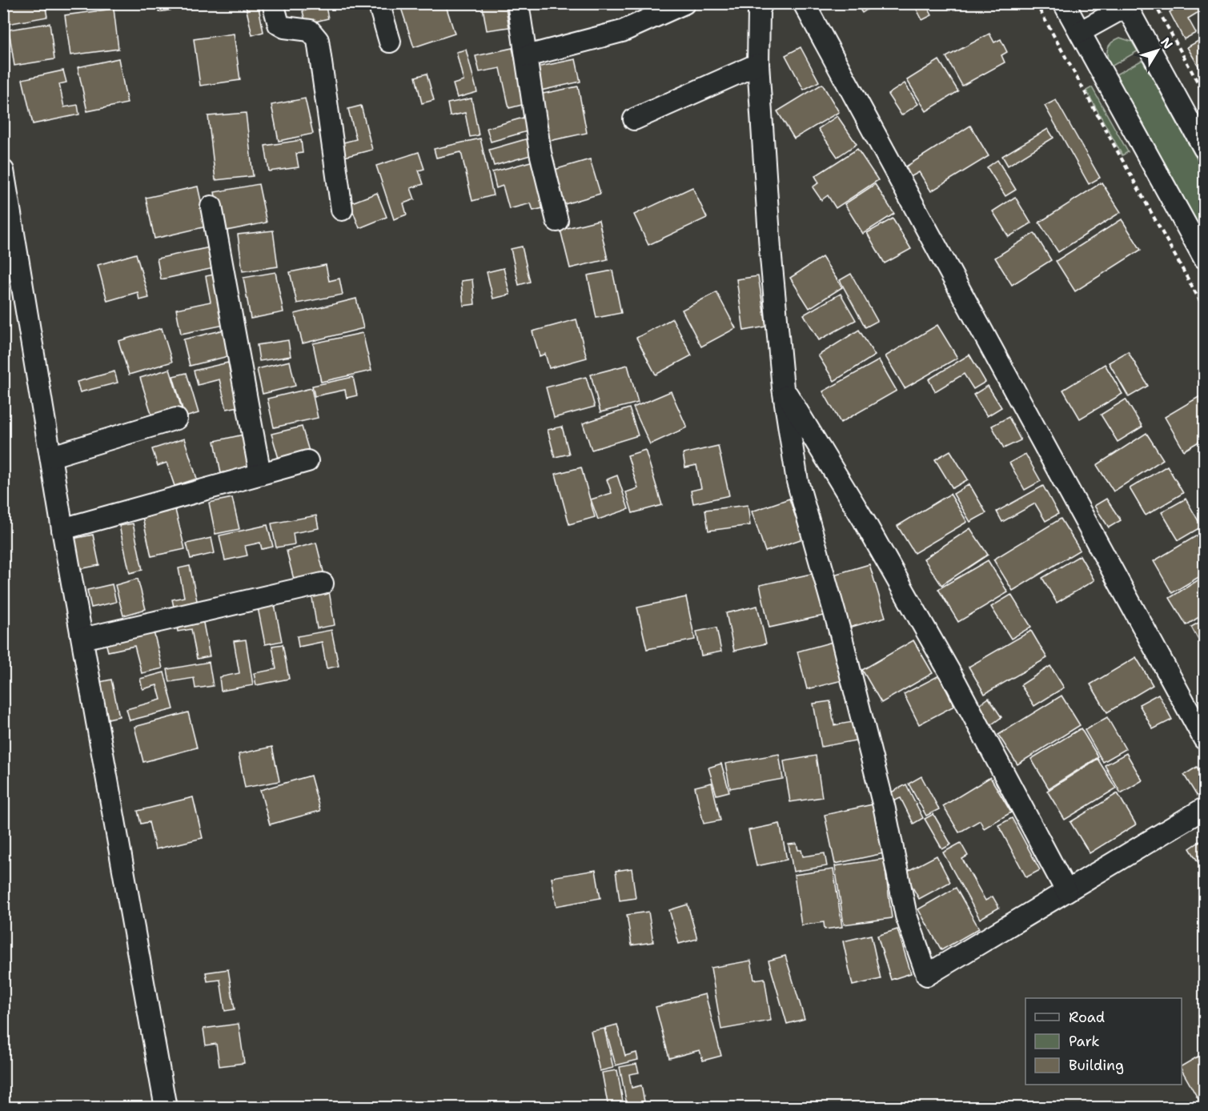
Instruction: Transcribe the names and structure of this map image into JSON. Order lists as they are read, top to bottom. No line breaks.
{"legend":["Road","Park","Building"],"north":"top right"}
